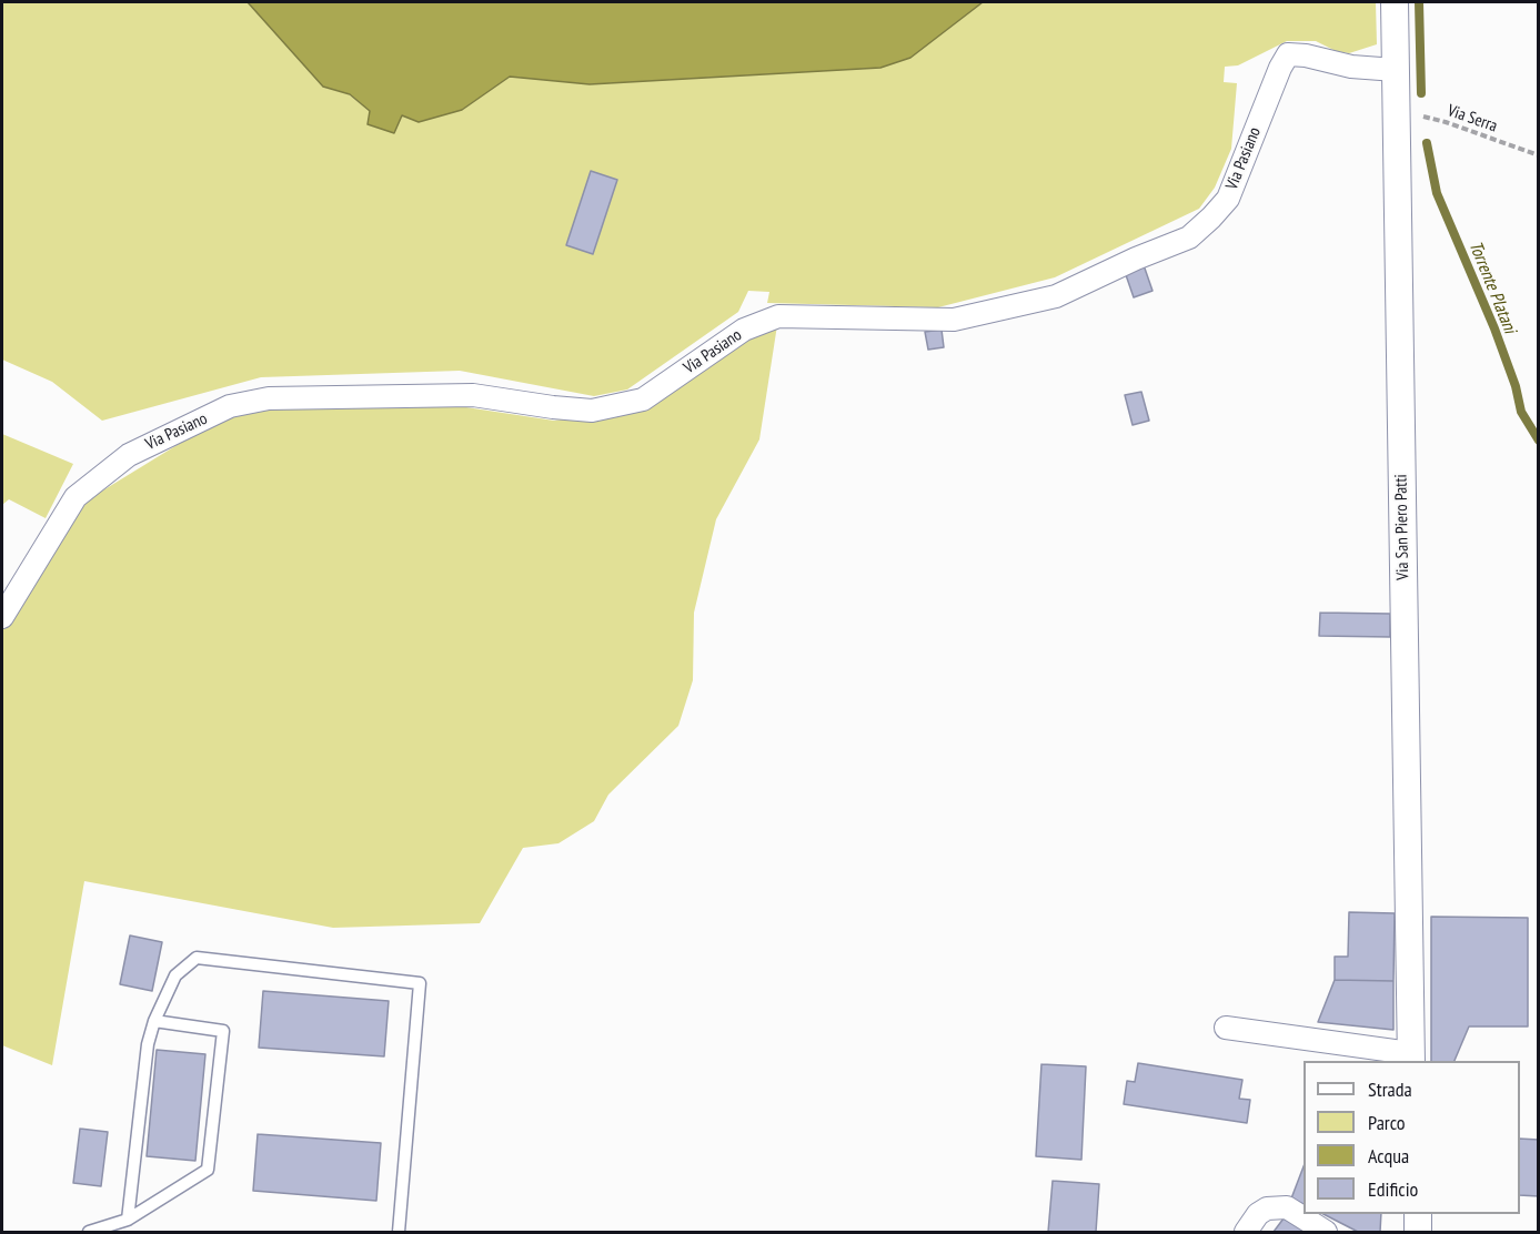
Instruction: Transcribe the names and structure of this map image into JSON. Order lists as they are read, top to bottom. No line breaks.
{"streets":{"street":["Via Pasiano","Via San Piero Patti"],"path":["Via Serra"]},"crossings":[["Via Serra","Via San Piero Patti"],["Via Pasiano","Via San Piero Patti"]],"water":["Torrente Platani"],"legend":["Strada","Parco","Acqua","Edificio"]}
